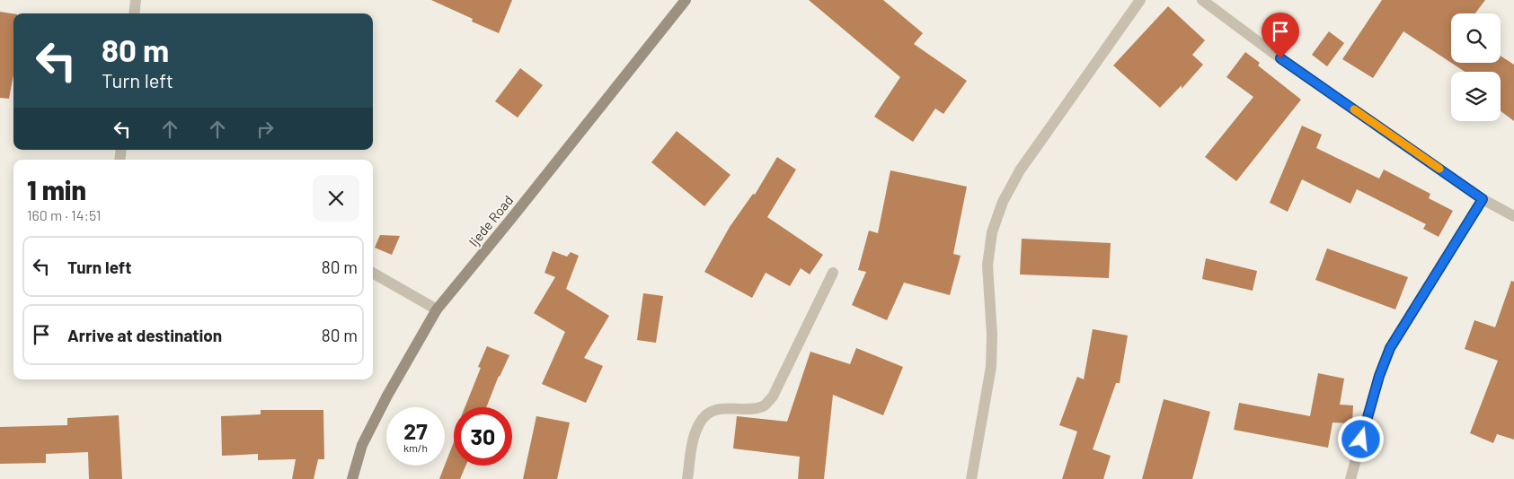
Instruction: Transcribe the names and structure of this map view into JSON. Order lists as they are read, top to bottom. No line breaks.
{"streets":{"main road":["Ijede Road"]},"page":{"turn":["80 m","Turn left"],"heading":["1 min","160 m · 14:51"],"list":[{"name":"Turn left","value":"80 m"},{"name":"Arrive at destination","value":"80 m"}],"speed":"27 km/h","limit":"30"}}
